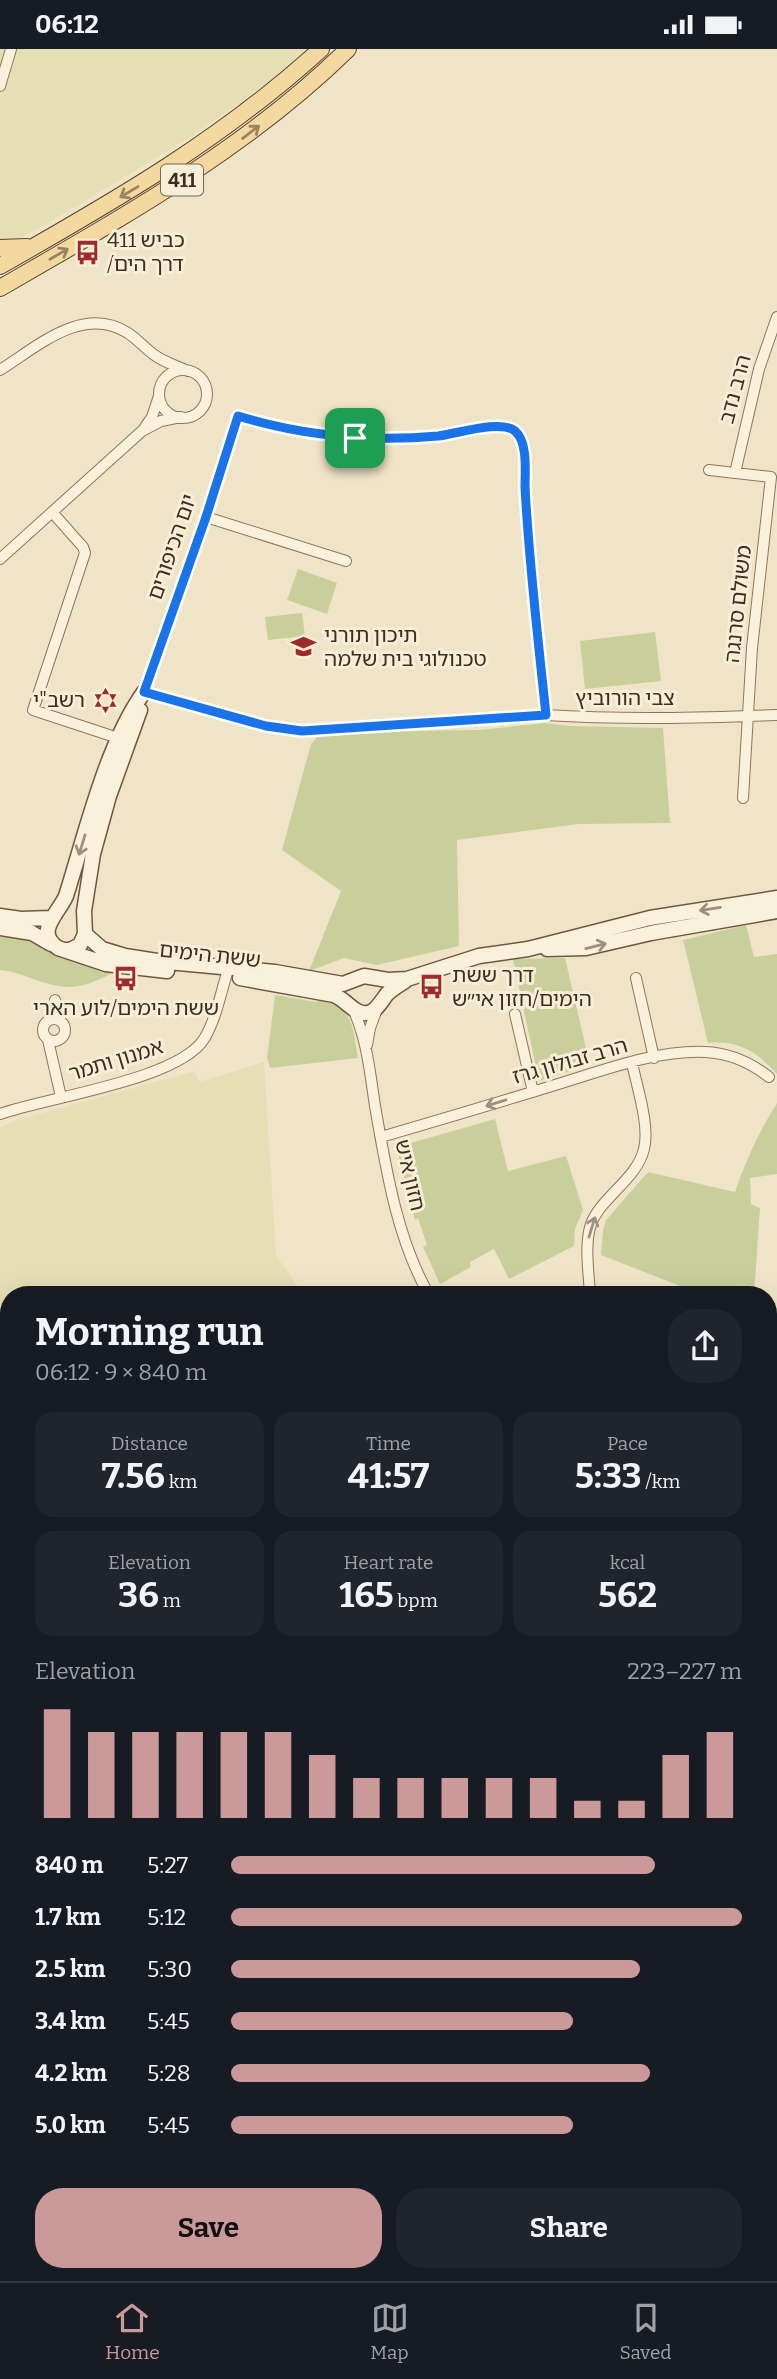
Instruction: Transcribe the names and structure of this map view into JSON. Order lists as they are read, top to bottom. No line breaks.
{"streets":{"main road":["411"],"street":["הרב נדב","יום הכיפורים","משולם סרנגה","צבי הורוביץ","ששת הימים","אמנון ותמר","הרב זבולון גרז","חזון איש"]},"crossings":[["הרב נדב","משולם סרנגה"],["יום הכיפורים","צבי הורוביץ"],["יום הכיפורים","ששת הימים"],["משולם סרנגה","צבי הורוביץ"],["ששת הימים","אמנון ותמר"],["ששת הימים","חזון איש"],["הרב זבולון גרז","חזון איש"]],"one_way":["הרב זבולון גרז"],"places":{"bus stop":["כביש 411 /דרך הים","ששת הימים/לוע הארי","דרך ששת הימים/חזון אי״ש"],"school or university":["תיכון תורני טכנולוגי בית שלמה"],"synagogue":["רשב\"י"]},"page":{"status":"06:12","heading":["Morning run","06:12 · 9 × 840 m"],"stats":[["Distance","7.56 km"],["Time","41:57"],["Pace","5:33 /km"],["Elevation","36 m"],["Heart rate","165 bpm"],["kcal","562"]],"chart":["Elevation","223–227 m"],"list":[{"name":"840 m","note":"5:27"},{"name":"1.7 km","note":"5:12"},{"name":"2.5 km","note":"5:30"},{"name":"3.4 km","note":"5:45"},{"name":"4.2 km","note":"5:28"},{"name":"5.0 km","note":"5:45"}],"buttons":["Save","Share"],"tabs":["Home","Map","Saved"]}}
